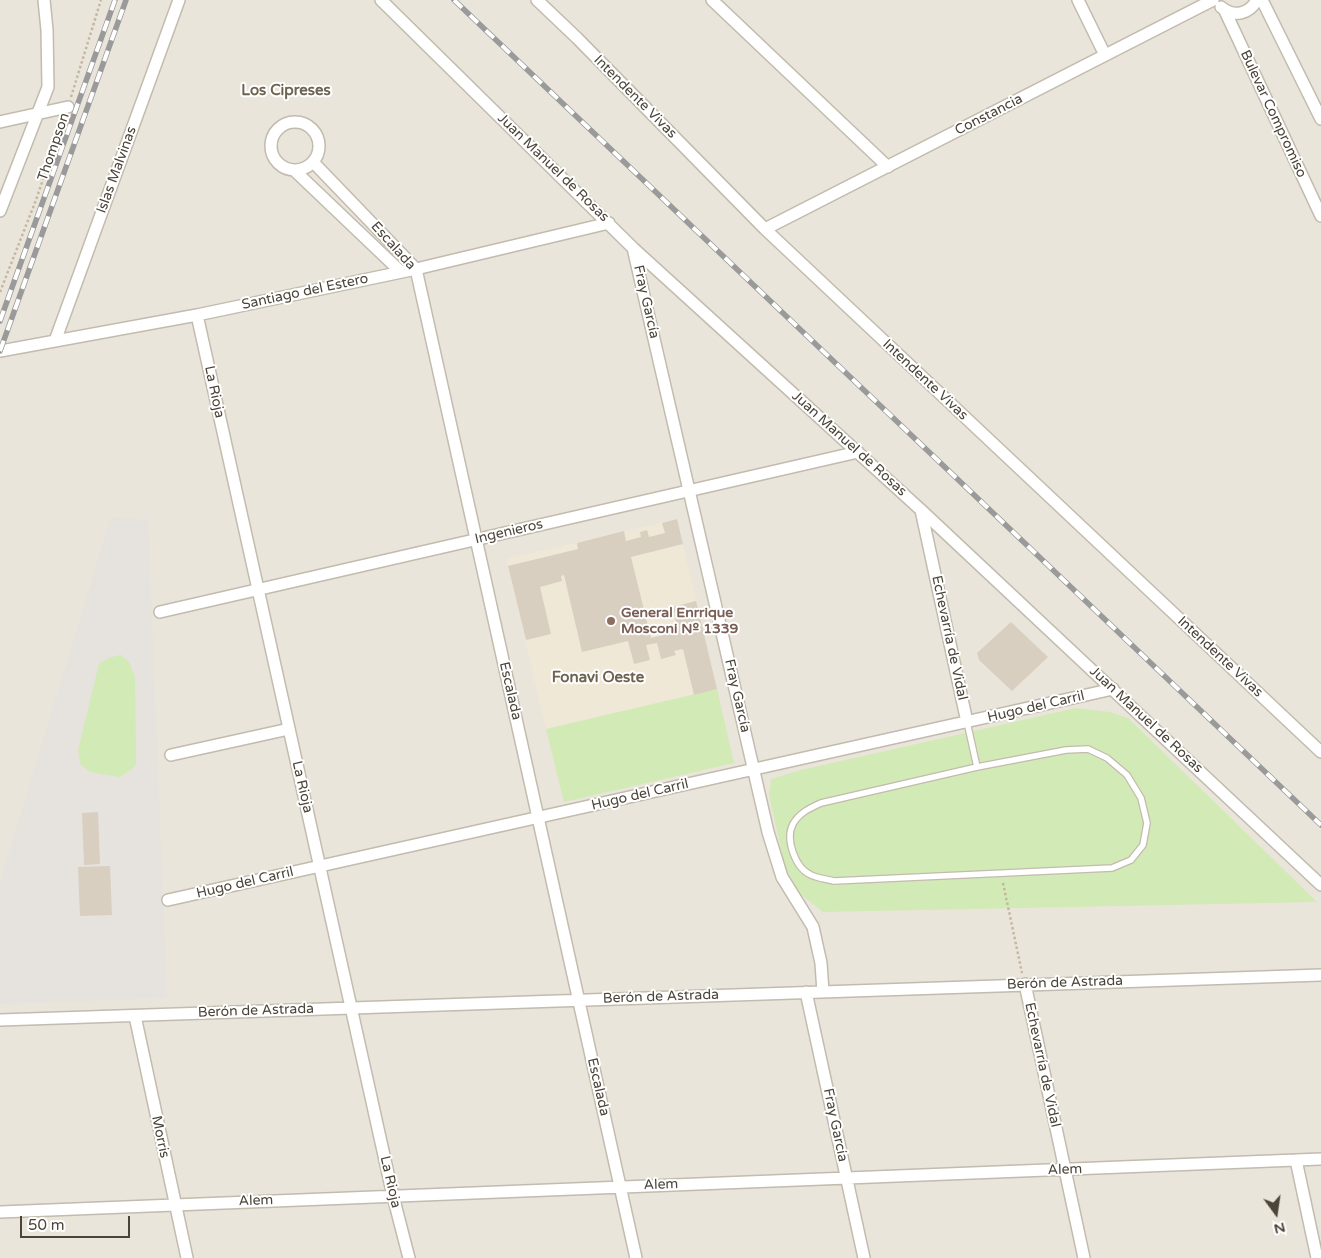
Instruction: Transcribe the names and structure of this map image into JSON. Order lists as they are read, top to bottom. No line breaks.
{"streets":{"street":["Intendente Vivas","Bulevar Compromiso","Constancia","Thompson","Juan Manuel de Rosas","Islas Malvinas","Escalada","Santiago del Estero","Fray García","La Rioja","Ingenieros","Echevarría de Vidal","Hugo del Carril","Berón de Astrada","Morris","Alem"]},"crossings":[["Intendente Vivas","Constancia"],["Bulevar Compromiso","Constancia"],["Juan Manuel de Rosas","Santiago del Estero"],["Juan Manuel de Rosas","Fray García"],["Juan Manuel de Rosas","Ingenieros"],["Juan Manuel de Rosas","Echevarría de Vidal"],["Juan Manuel de Rosas","Hugo del Carril"],["Islas Malvinas","Santiago del Estero"],["Escalada","Santiago del Estero"],["Escalada","Ingenieros"],["Escalada","Hugo del Carril"],["Escalada","Berón de Astrada"],["Escalada","Alem"],["Santiago del Estero","La Rioja"],["Fray García","Ingenieros"],["Fray García","Hugo del Carril"],["Fray García","Berón de Astrada"],["Fray García","Alem"],["La Rioja","Ingenieros"],["La Rioja","Hugo del Carril"],["La Rioja","Berón de Astrada"],["La Rioja","Alem"],["Echevarría de Vidal","Hugo del Carril"],["Echevarría de Vidal","Berón de Astrada"],["Echevarría de Vidal","Alem"],["Berón de Astrada","Morris"],["Morris","Alem"]],"districts":["Los Cipreses","Fonavi Oeste"],"places":["General Enrrique Mosconi Nº 1339"],"scale_bar":"50 m","north":"bottom"}
